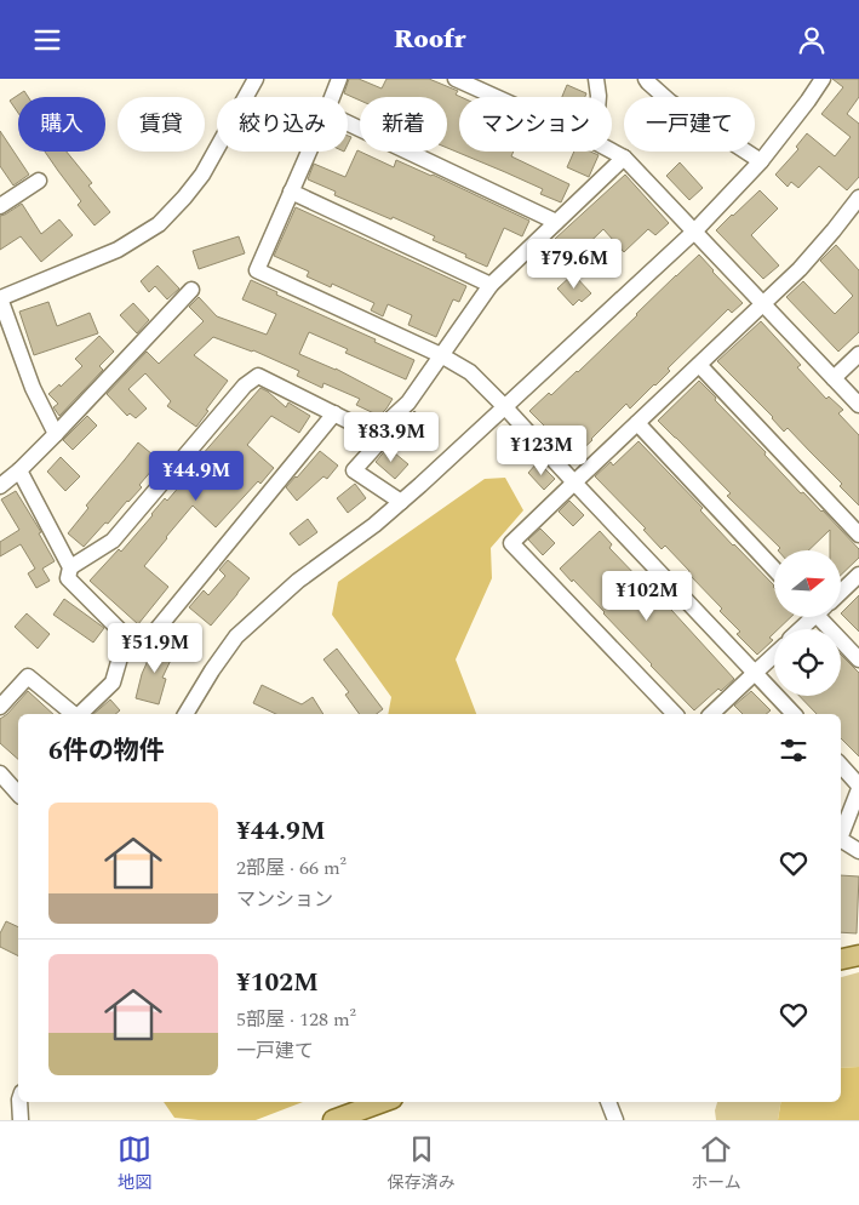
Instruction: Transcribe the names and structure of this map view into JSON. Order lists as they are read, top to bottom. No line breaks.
{"north":"right","page":{"header":"Roofr","chip":["購入","賃貸","絞り込み","新着","マンション","一戸建て"],"price":["¥79.6M","¥83.9M","¥123M","¥44.9M","¥102M","¥51.9M"],"heading":"6件の物件","list":[{"name":"¥44.9M","note":"2部屋 · 66 m² · マンション"},{"name":"¥102M","note":"5部屋 · 128 m² · 一戸建て"}],"tabs":["地図","保存済み","ホーム"]}}
